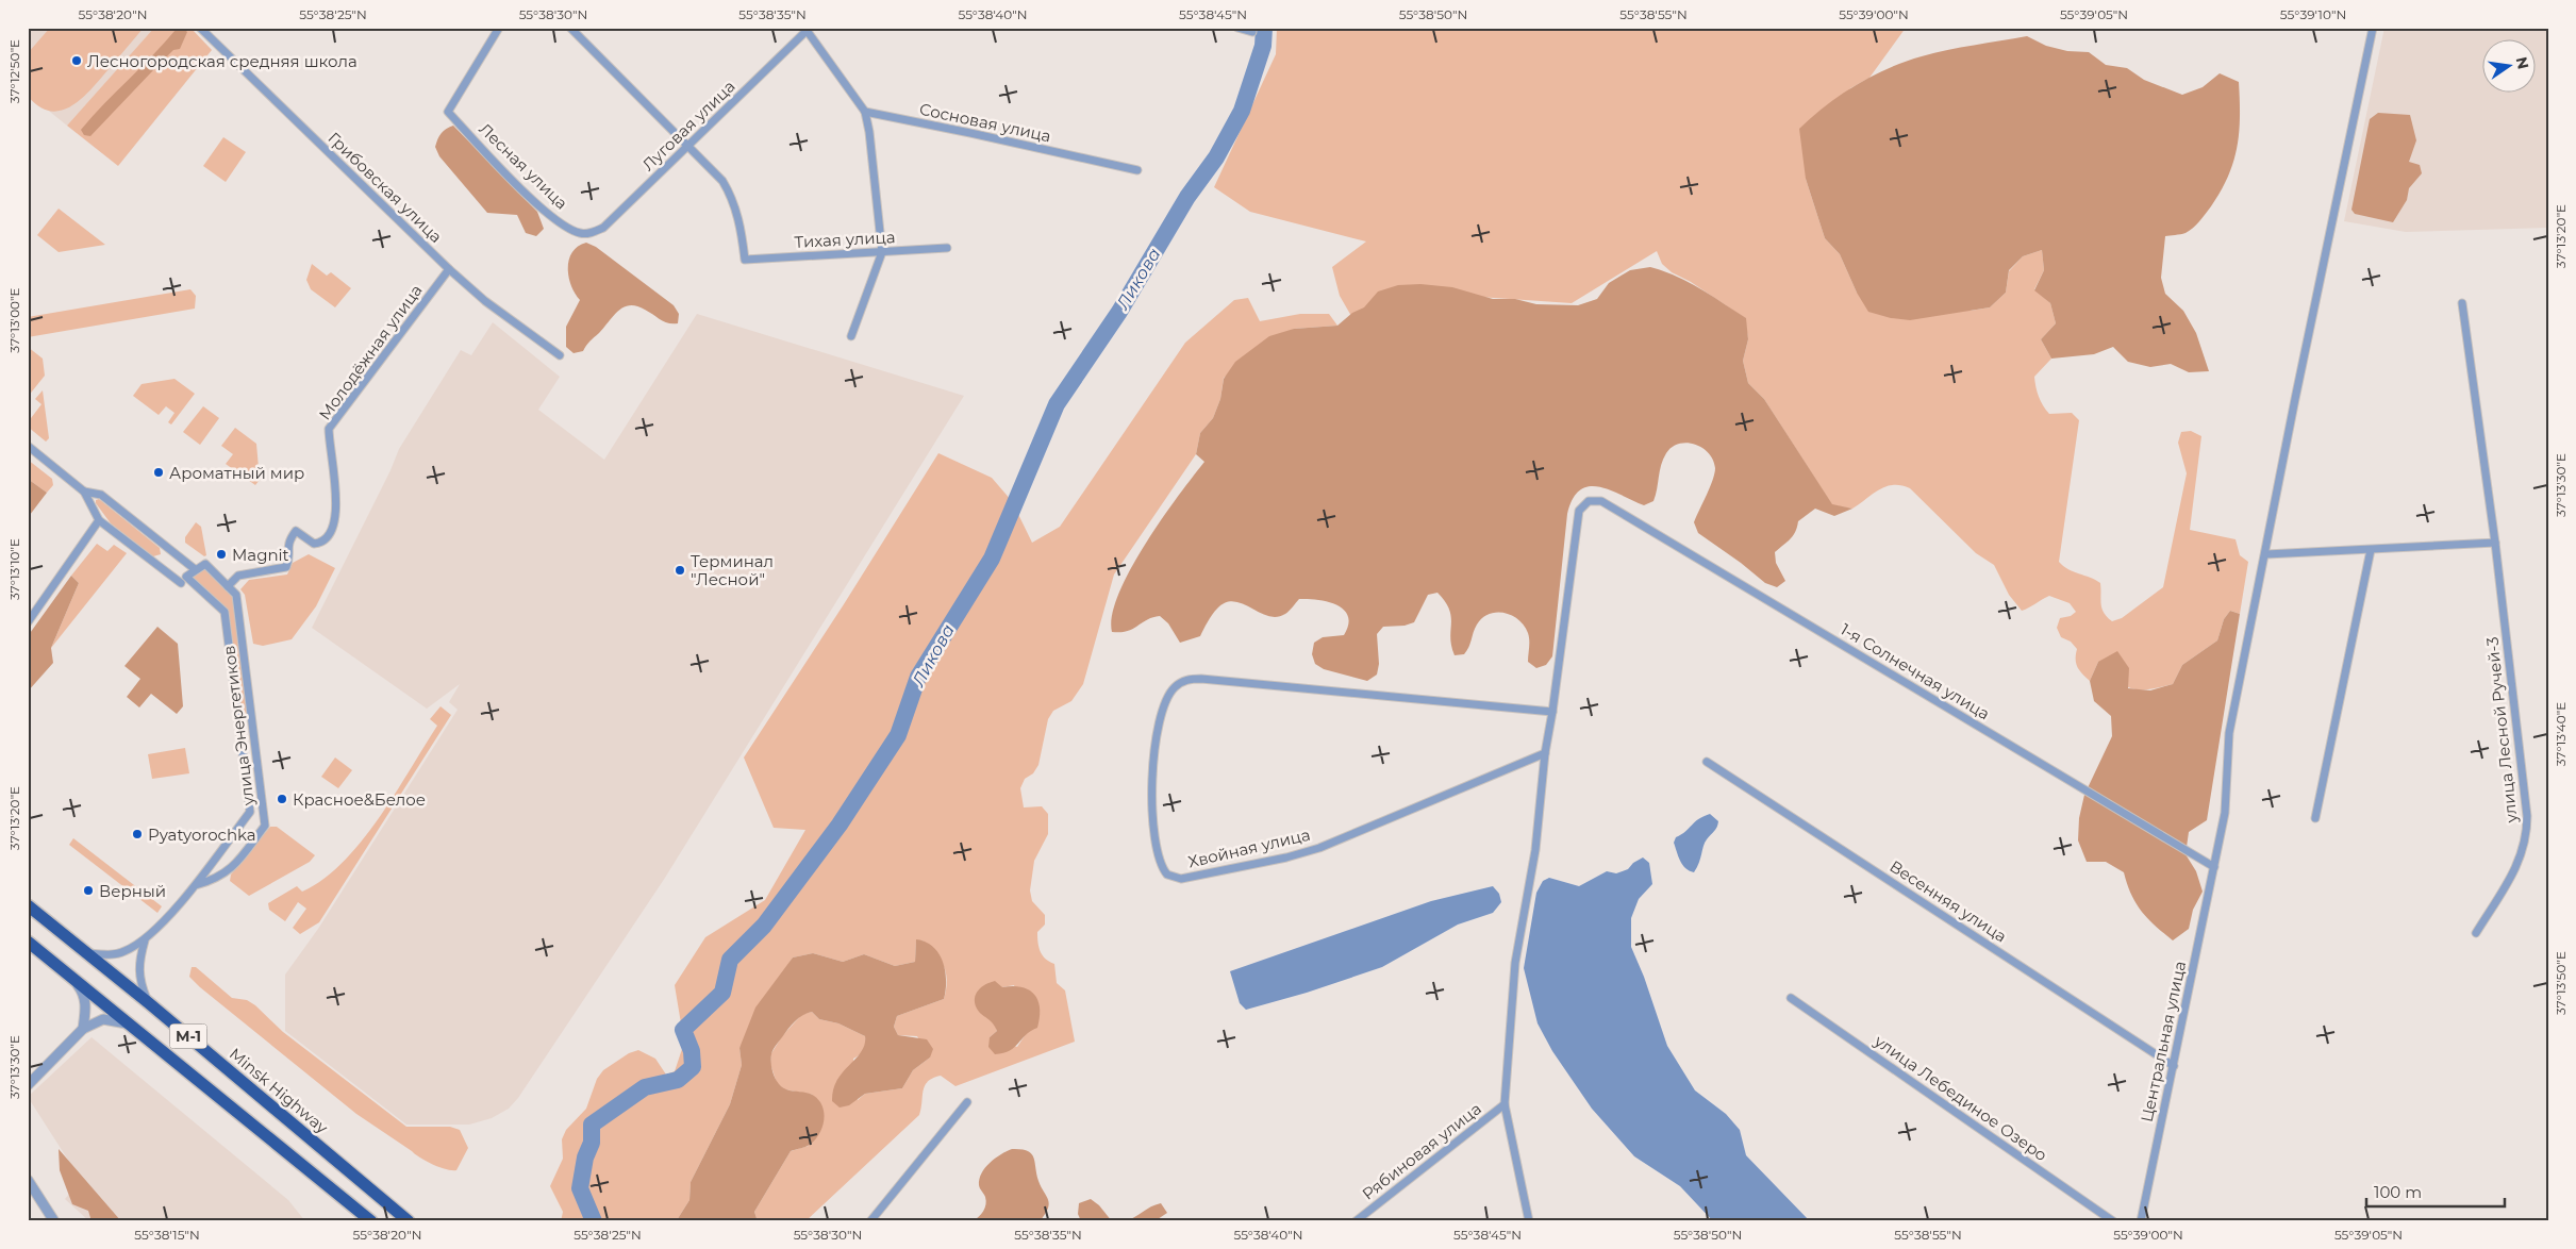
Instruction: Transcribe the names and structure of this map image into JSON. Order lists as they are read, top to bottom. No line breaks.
{"streets":{"highway":["М-1","Minsk Highway"],"street":["Сосновая улица","Луговая улица","Лесная улица","Грибовская улица","Тихая улица","Молодёжная улица","1-я Солнечная улица","улица Энергетиков","улица Лесной Ручей-3","Хвойная улица","Весенняя улица","Центральная улица","улица Лебединое Озеро","Рябиновая улица"]},"crossings":[["Луговая улица","Лесная улица"],["Луговая улица","Тихая улица"],["Грибовская улица","Молодёжная улица"],["Молодёжная улица","улица Энергетиков"],["1-я Солнечная улица","Хвойная улица"],["1-я Солнечная улица","Центральная улица"],["Весенняя улица","Центральная улица"]],"water":["Ликова"],"places":["Лесногородская средняя школа","Ароматный мир","Magnit","Терминал \"Лесной\"","Красное&Белое","Pyatyorochka","Верный"],"scale_bar":"100 m","north":"right","coordinates":["55°38'20\"N","55°38'25\"N","55°38'30\"N","55°38'35\"N","55°38'40\"N","55°38'45\"N","55°38'50\"N","55°38'55\"N","55°39'00\"N","55°39'05\"N","55°39'10\"N","37°12'50\"E","37°13'20\"E","37°13'00\"E","37°13'30\"E","37°13'10\"E","37°13'40\"E","37°13'50\"E","55°38'15\"N"]}
